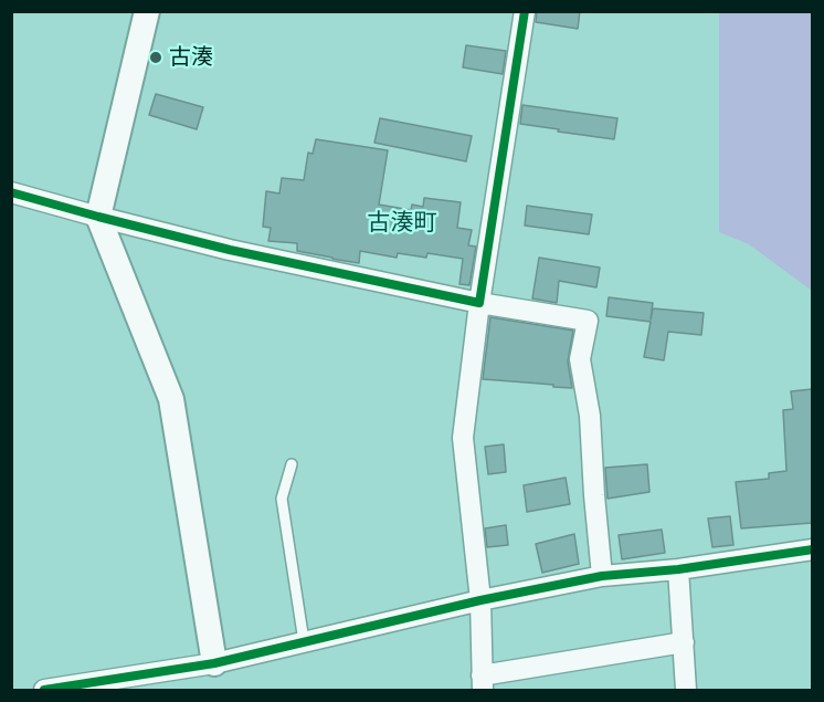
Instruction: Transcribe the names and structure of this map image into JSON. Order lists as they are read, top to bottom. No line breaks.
{"districts":["古湊町"],"places":["古湊"]}
